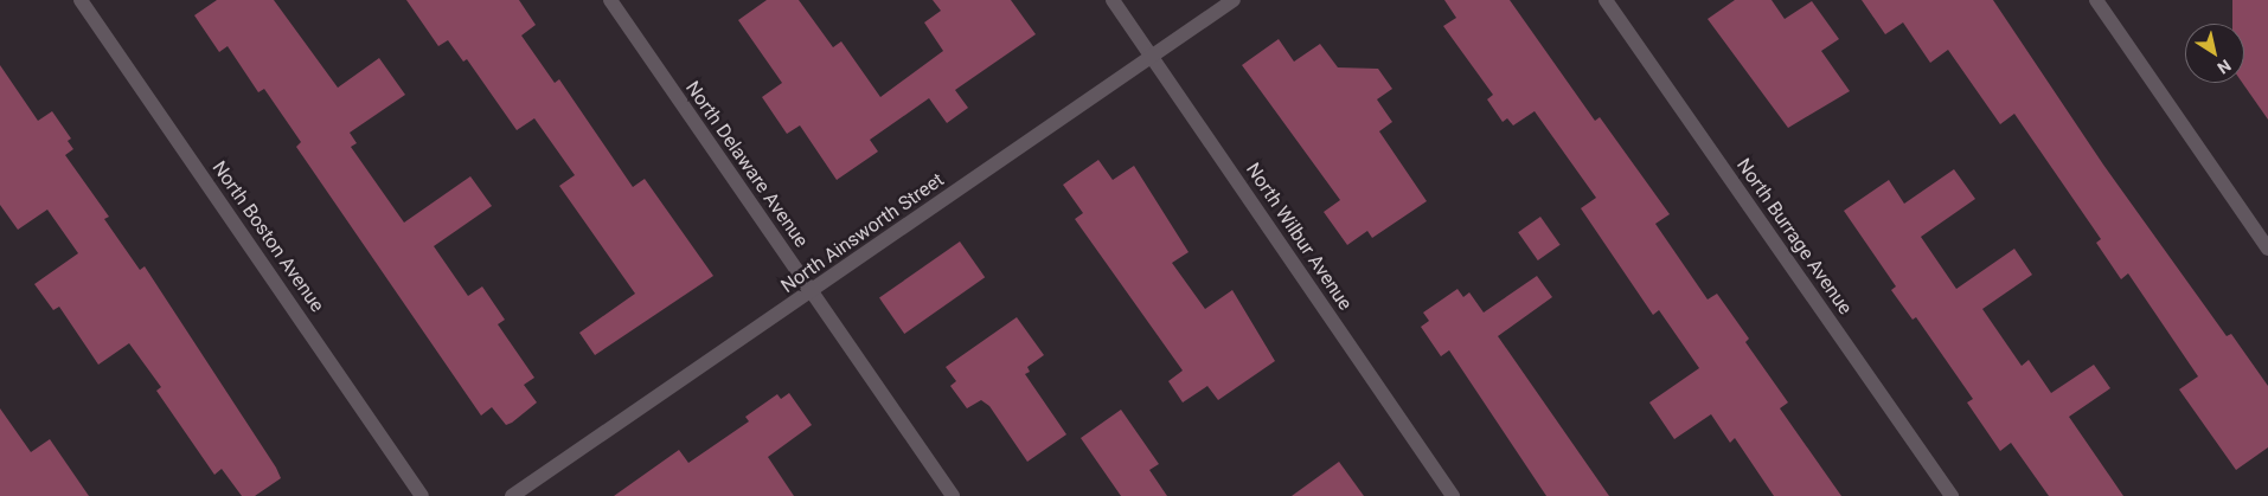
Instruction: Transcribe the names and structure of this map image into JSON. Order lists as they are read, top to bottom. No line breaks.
{"streets":{"street":["North Delaware Avenue","North Ainsworth Street","North Boston Avenue","North Wilbur Avenue","North Burrage Avenue"]},"crossings":[["North Delaware Avenue","North Ainsworth Street"],["North Ainsworth Street","North Wilbur Avenue"]],"north":"bottom right"}
